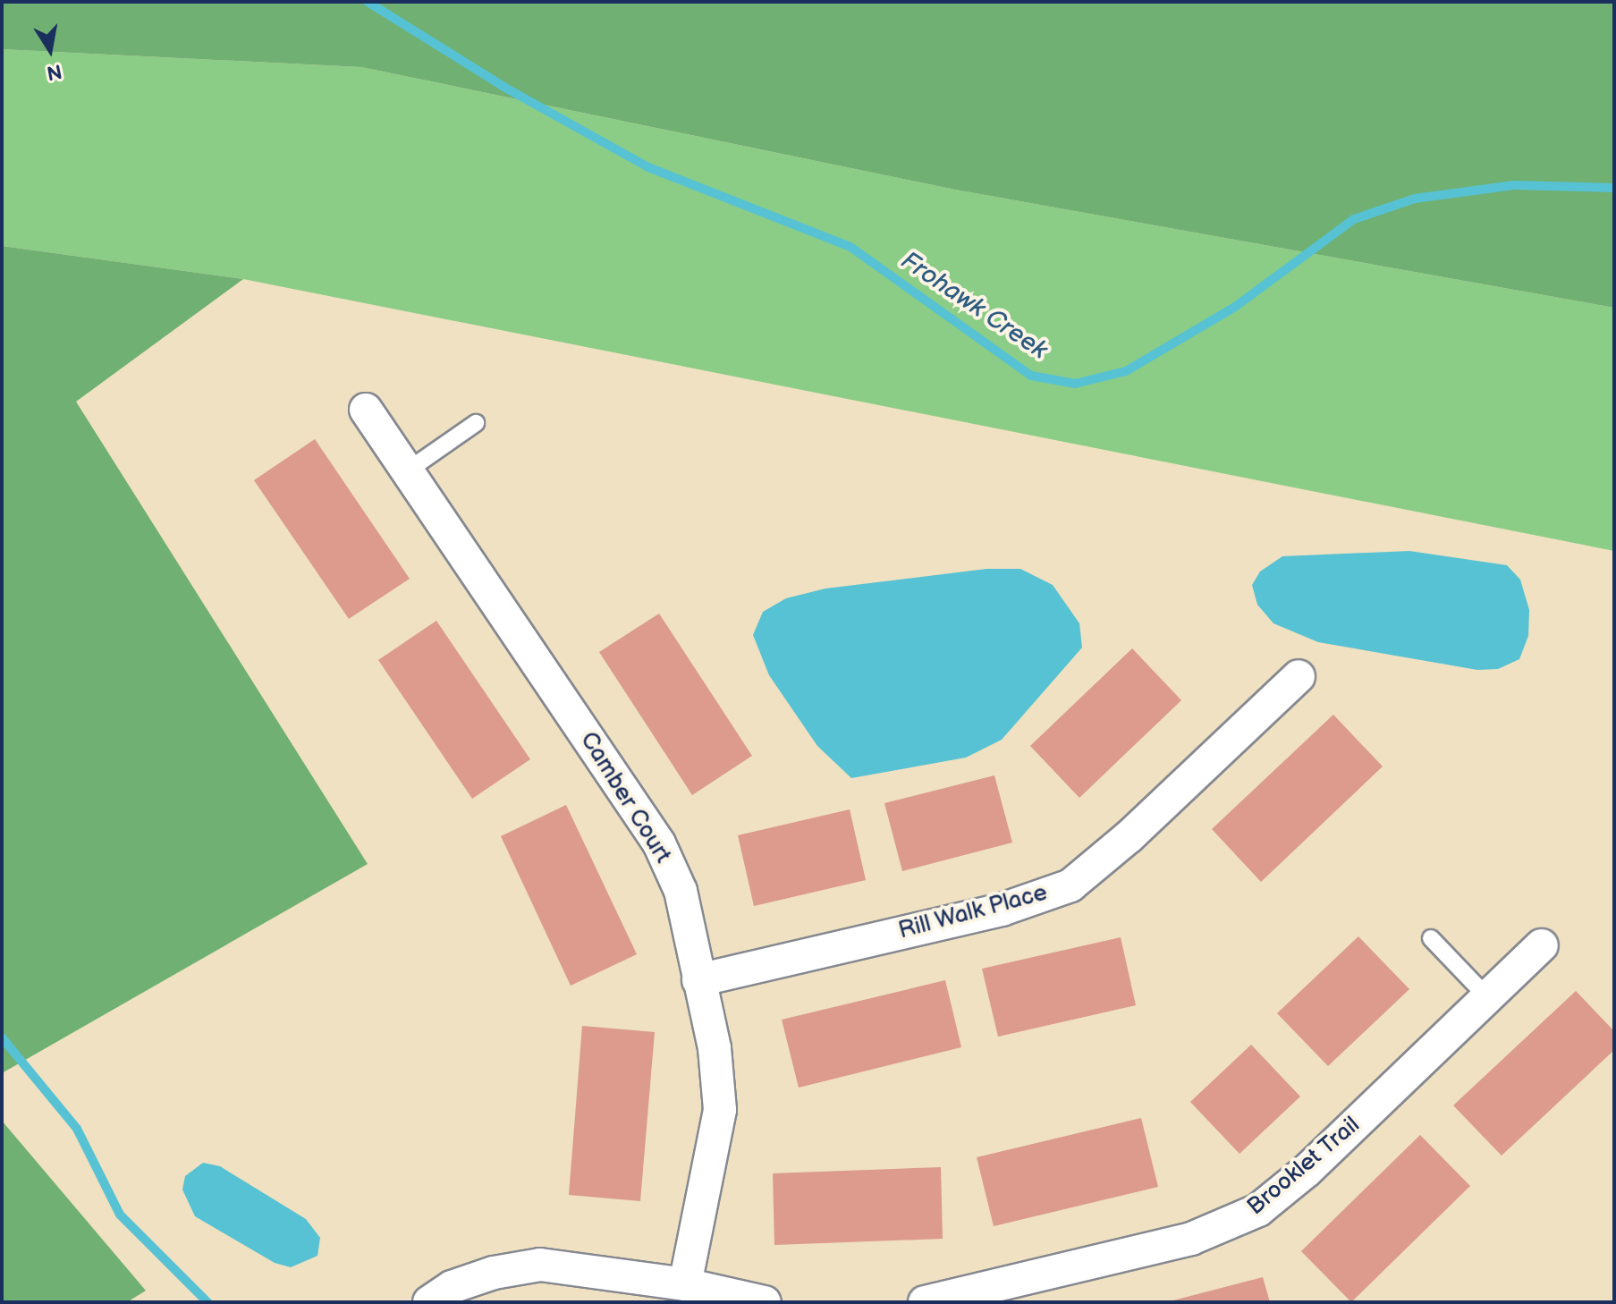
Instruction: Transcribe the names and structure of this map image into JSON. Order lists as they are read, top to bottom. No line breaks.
{"streets":{"street":["Camber Court","Rill Walk Place","Brooklet Trail"]},"crossings":[["Camber Court","Rill Walk Place"]],"water":["Frohawk Creek"],"north":"bottom"}
